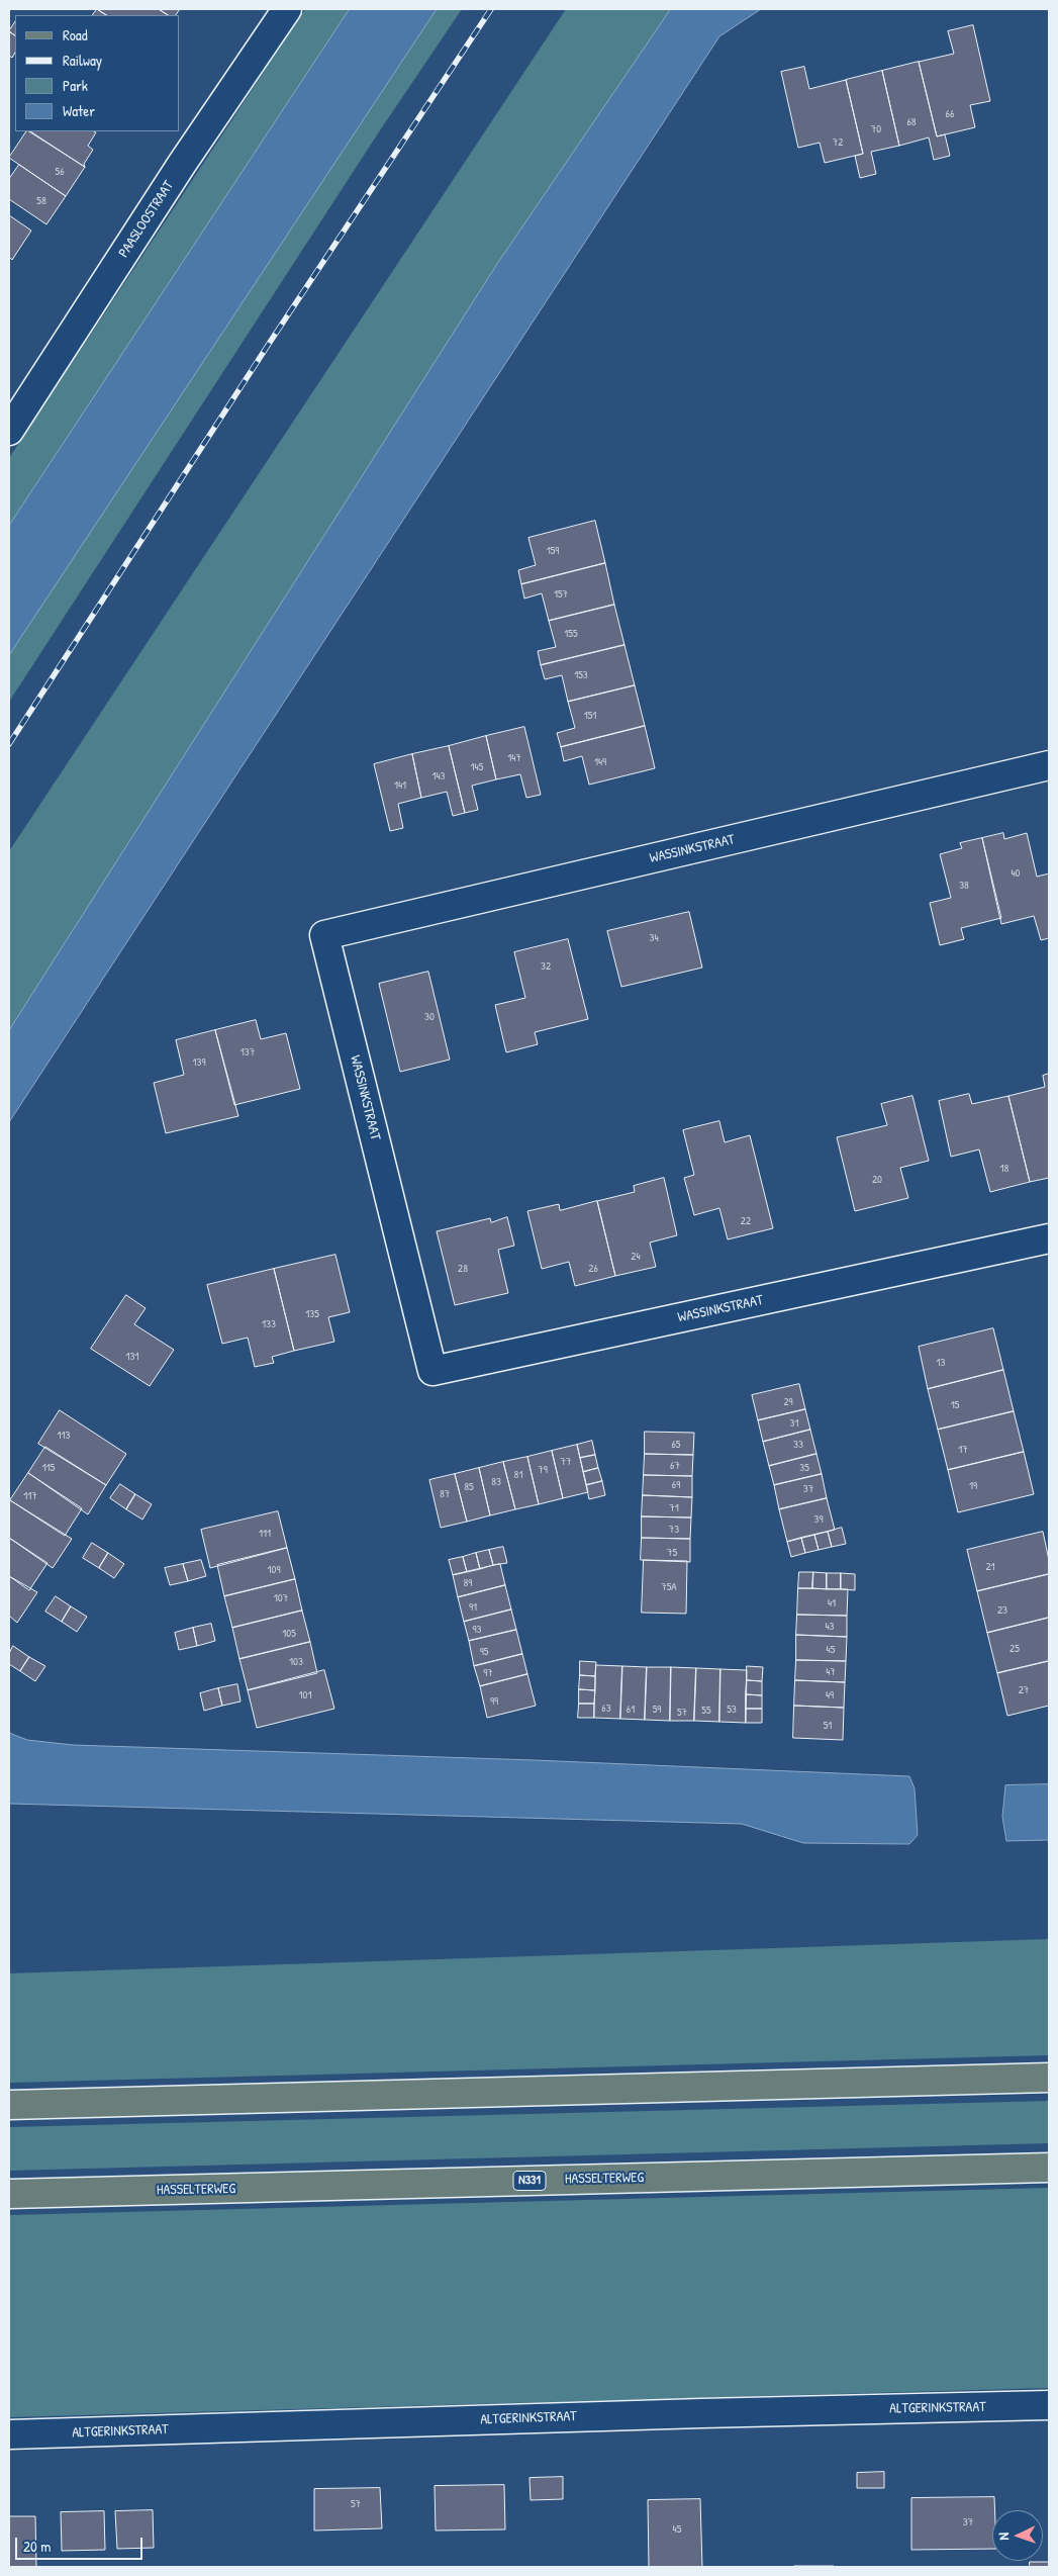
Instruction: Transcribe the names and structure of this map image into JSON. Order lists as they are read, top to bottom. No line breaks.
{"streets":{"main road":["HASSELTERWEG","N331"],"street":["PAASLOOSTRAAT","WASSINKSTRAAT","ALTGERINKSTRAAT"]},"house_numbers":["66","68","70","72","56","58","159","157","155","153","151","147","149","145","143","141","40","38","34","32","30","137","139","18","20","22","24","28","26","135","133","131","13","29","15","31","113","65","33","17","77","67","115","35","79","81","83","69","19","85","37","87","117","71","39","73","111","75","21","109","89","75A","107","41","91","23","43","93","105","25","45","95","103","47","97","27","101","49","99","63","61","59","53","55","57","51","57","37","45"],"legend":["Road","Railway","Park","Water"],"scale_bar":"20 m","north":"left"}
